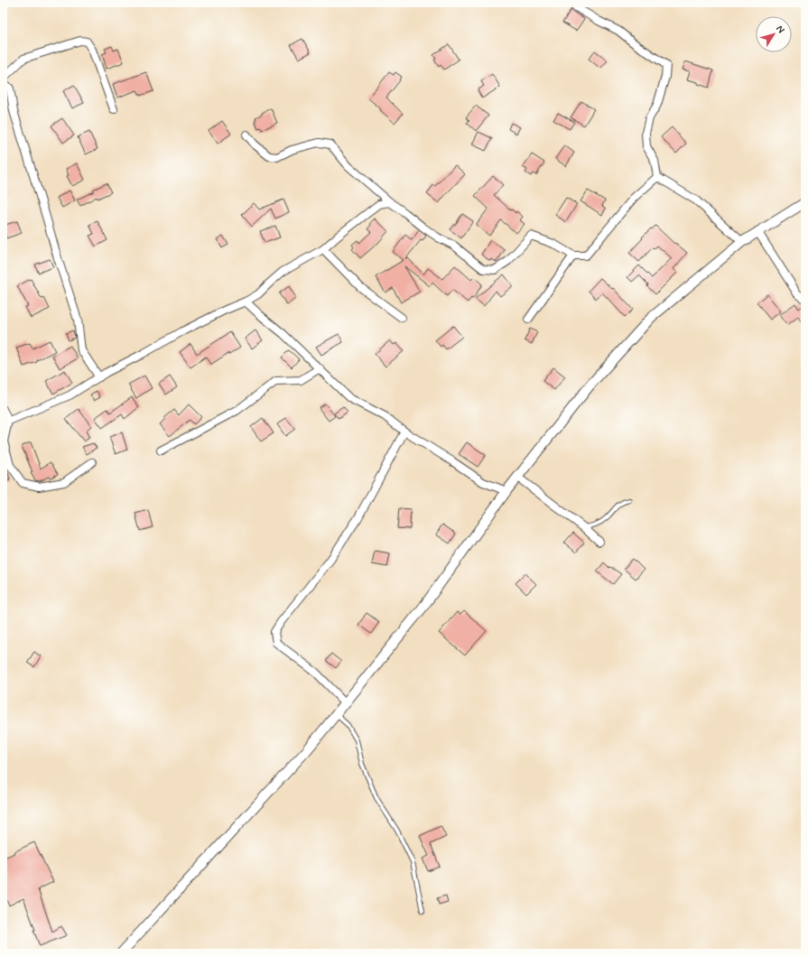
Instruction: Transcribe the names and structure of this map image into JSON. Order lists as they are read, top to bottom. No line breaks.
{"north":"top right"}
